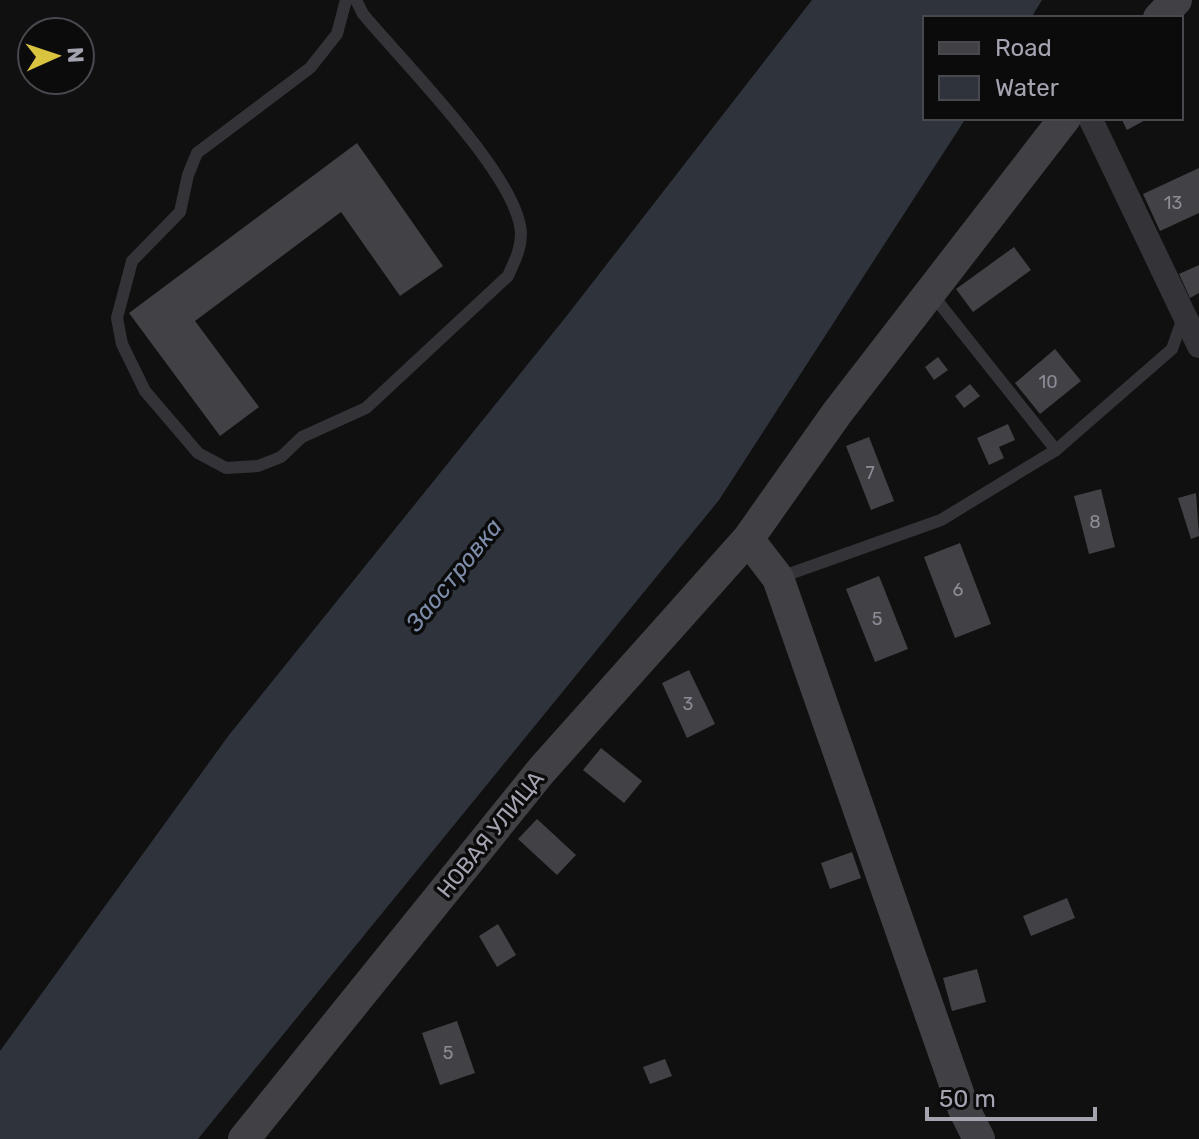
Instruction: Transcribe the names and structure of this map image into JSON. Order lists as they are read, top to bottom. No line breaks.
{"streets":{"street":["НОВАЯ УЛИЦА"]},"water":["Заостровка"],"house_numbers":["13","10","7","8","6","5","3","5"],"legend":["Road","Water"],"scale_bar":"50 m","north":"right"}
